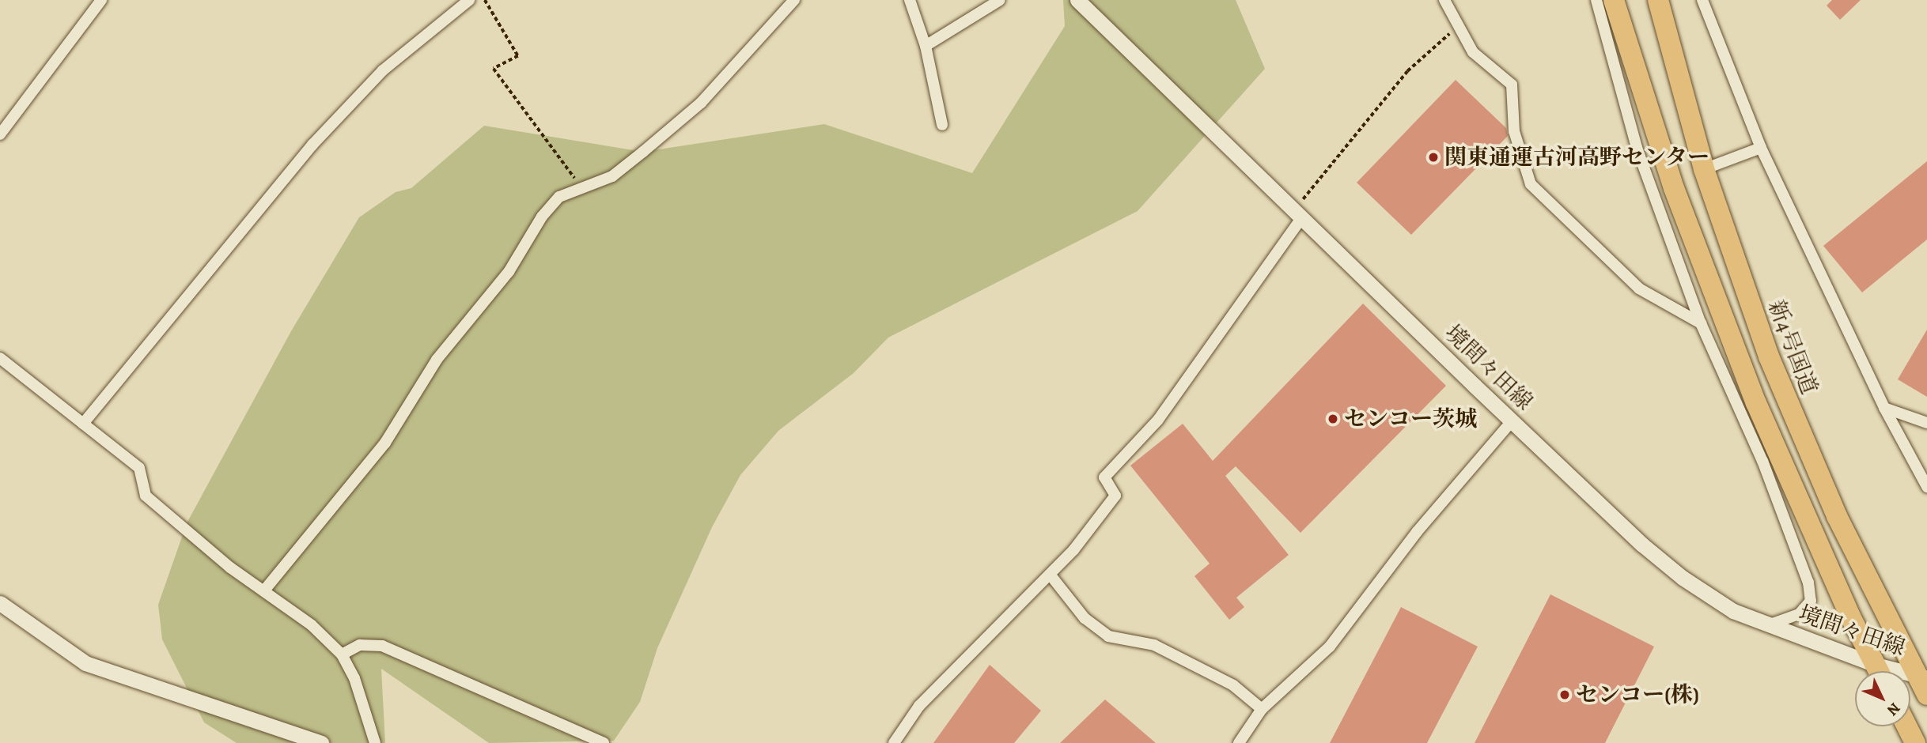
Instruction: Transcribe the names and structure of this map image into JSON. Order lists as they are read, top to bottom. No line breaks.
{"streets":{"highway":["新4号国道"],"main road":["境間々田線"]},"places":["関東通運古河高野センター","センコー茨城","センコー(株)"],"north":"bottom right"}
